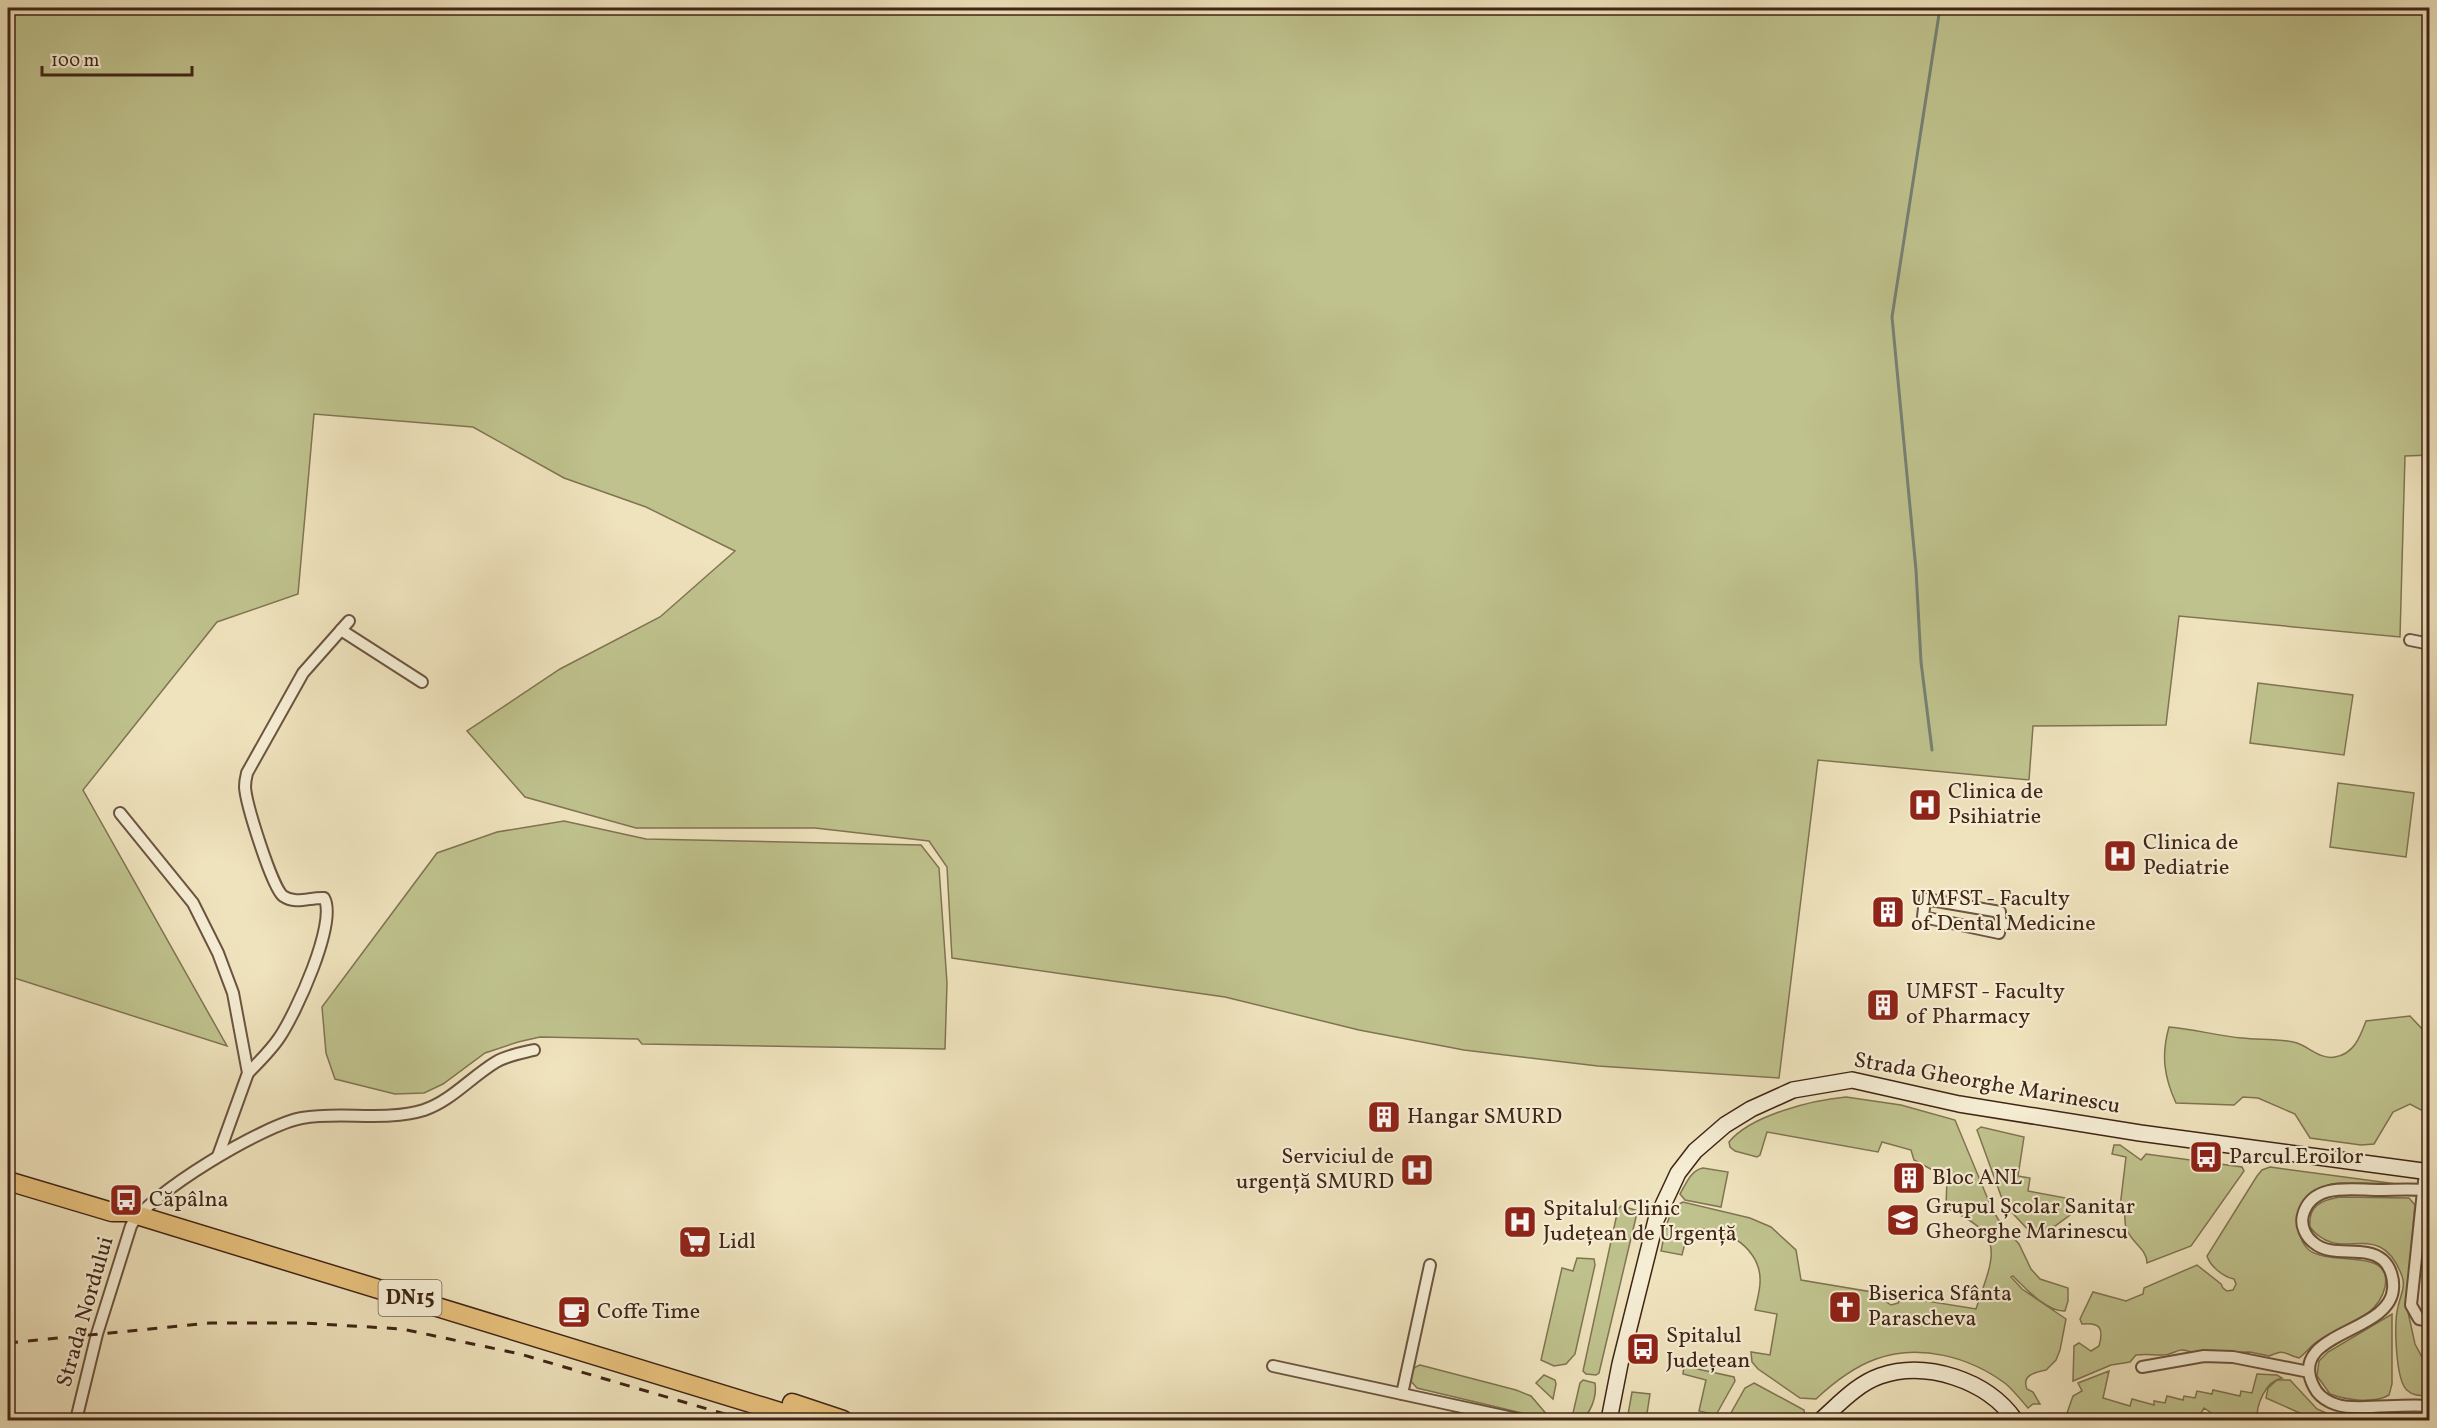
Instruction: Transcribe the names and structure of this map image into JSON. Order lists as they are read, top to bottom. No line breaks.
{"streets":{"main road":["Strada Gheorghe Marinescu","DN15"],"street":["Strada Nordului"]},"crossings":[["DN15","Strada Nordului"]],"places":{"hospital":["Clinica de Psihiatrie","Clinica de Pediatrie","Serviciul de urgență SMURD","Spitalul Clinic Județean de Urgență"],"building":["UMFST - Faculty of Dental Medicine","UMFST - Faculty of Pharmacy","Hangar SMURD","Bloc ANL"],"bus stop":["Parcul Eroilor","Căpâlna","Spitalul Județean"],"school or university":["Grupul Școlar Sanitar Gheorghe Marinescu"],"supermarket":["Lidl"],"church":["Biserica Sfânta Parascheva"],"cafe":["Coffe Time"]},"scale_bar":"100 m"}
